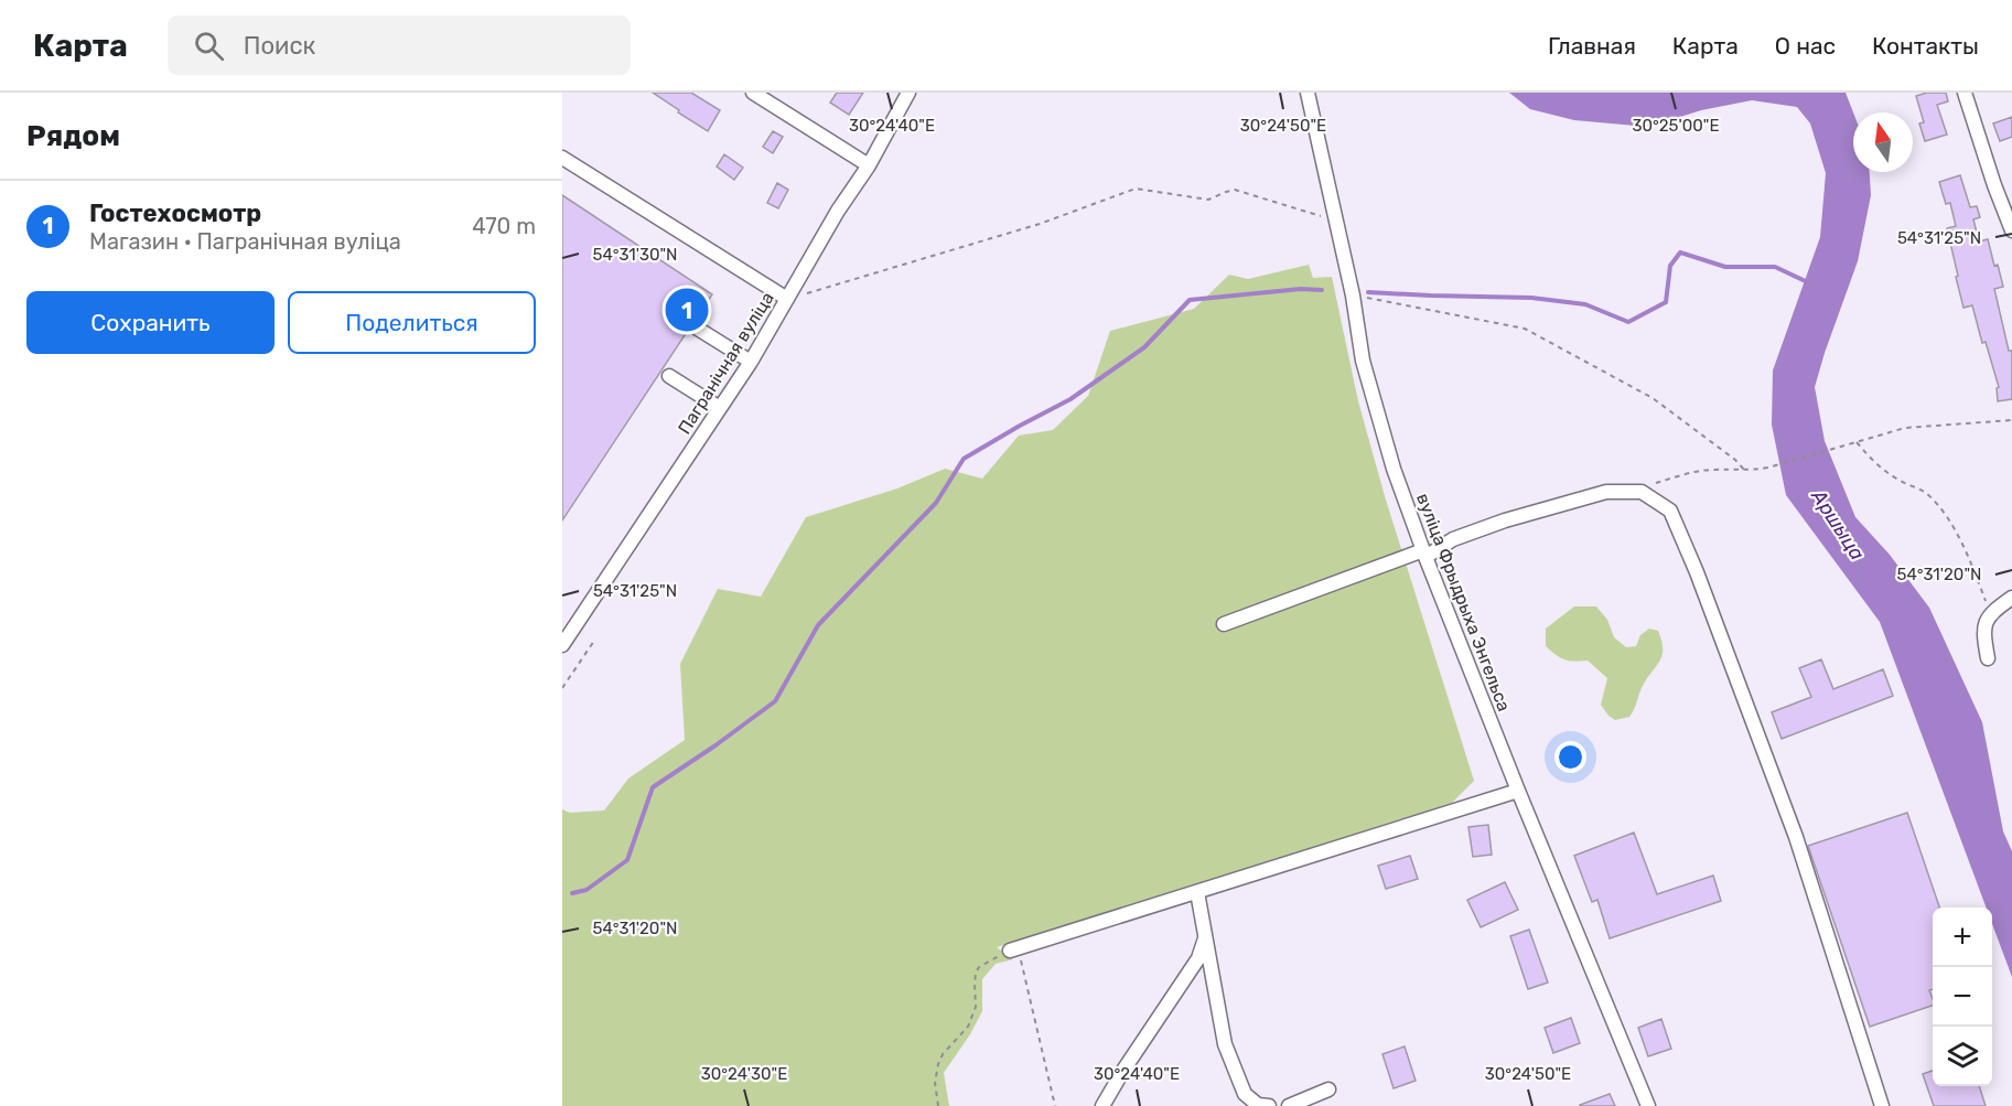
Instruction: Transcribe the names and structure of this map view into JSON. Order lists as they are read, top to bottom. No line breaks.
{"streets":{"street":["Пагранічная вуліца","вуліца Фрыдрыха Энгельса"]},"water":["Аршыца"],"north":"top","page":{"header":"Карта","search":"Поиск","nav":["Главная","Карта","О нас","Контакты"],"heading":"Рядом","list":[{"mark":"1","name":"Гостехосмотр","note":"Магазин · Пагранічная вуліца","value":"470 m"}],"buttons":["Сохранить","Поделиться"],"pins":"1","map_buttons":["+","−"]},"coordinates":["30°24'40\"E","30°24'50\"E","30°25'00\"E","54°31'25\"N","54°31'30\"N","54°31'20\"N","30°24'30\"E"]}
